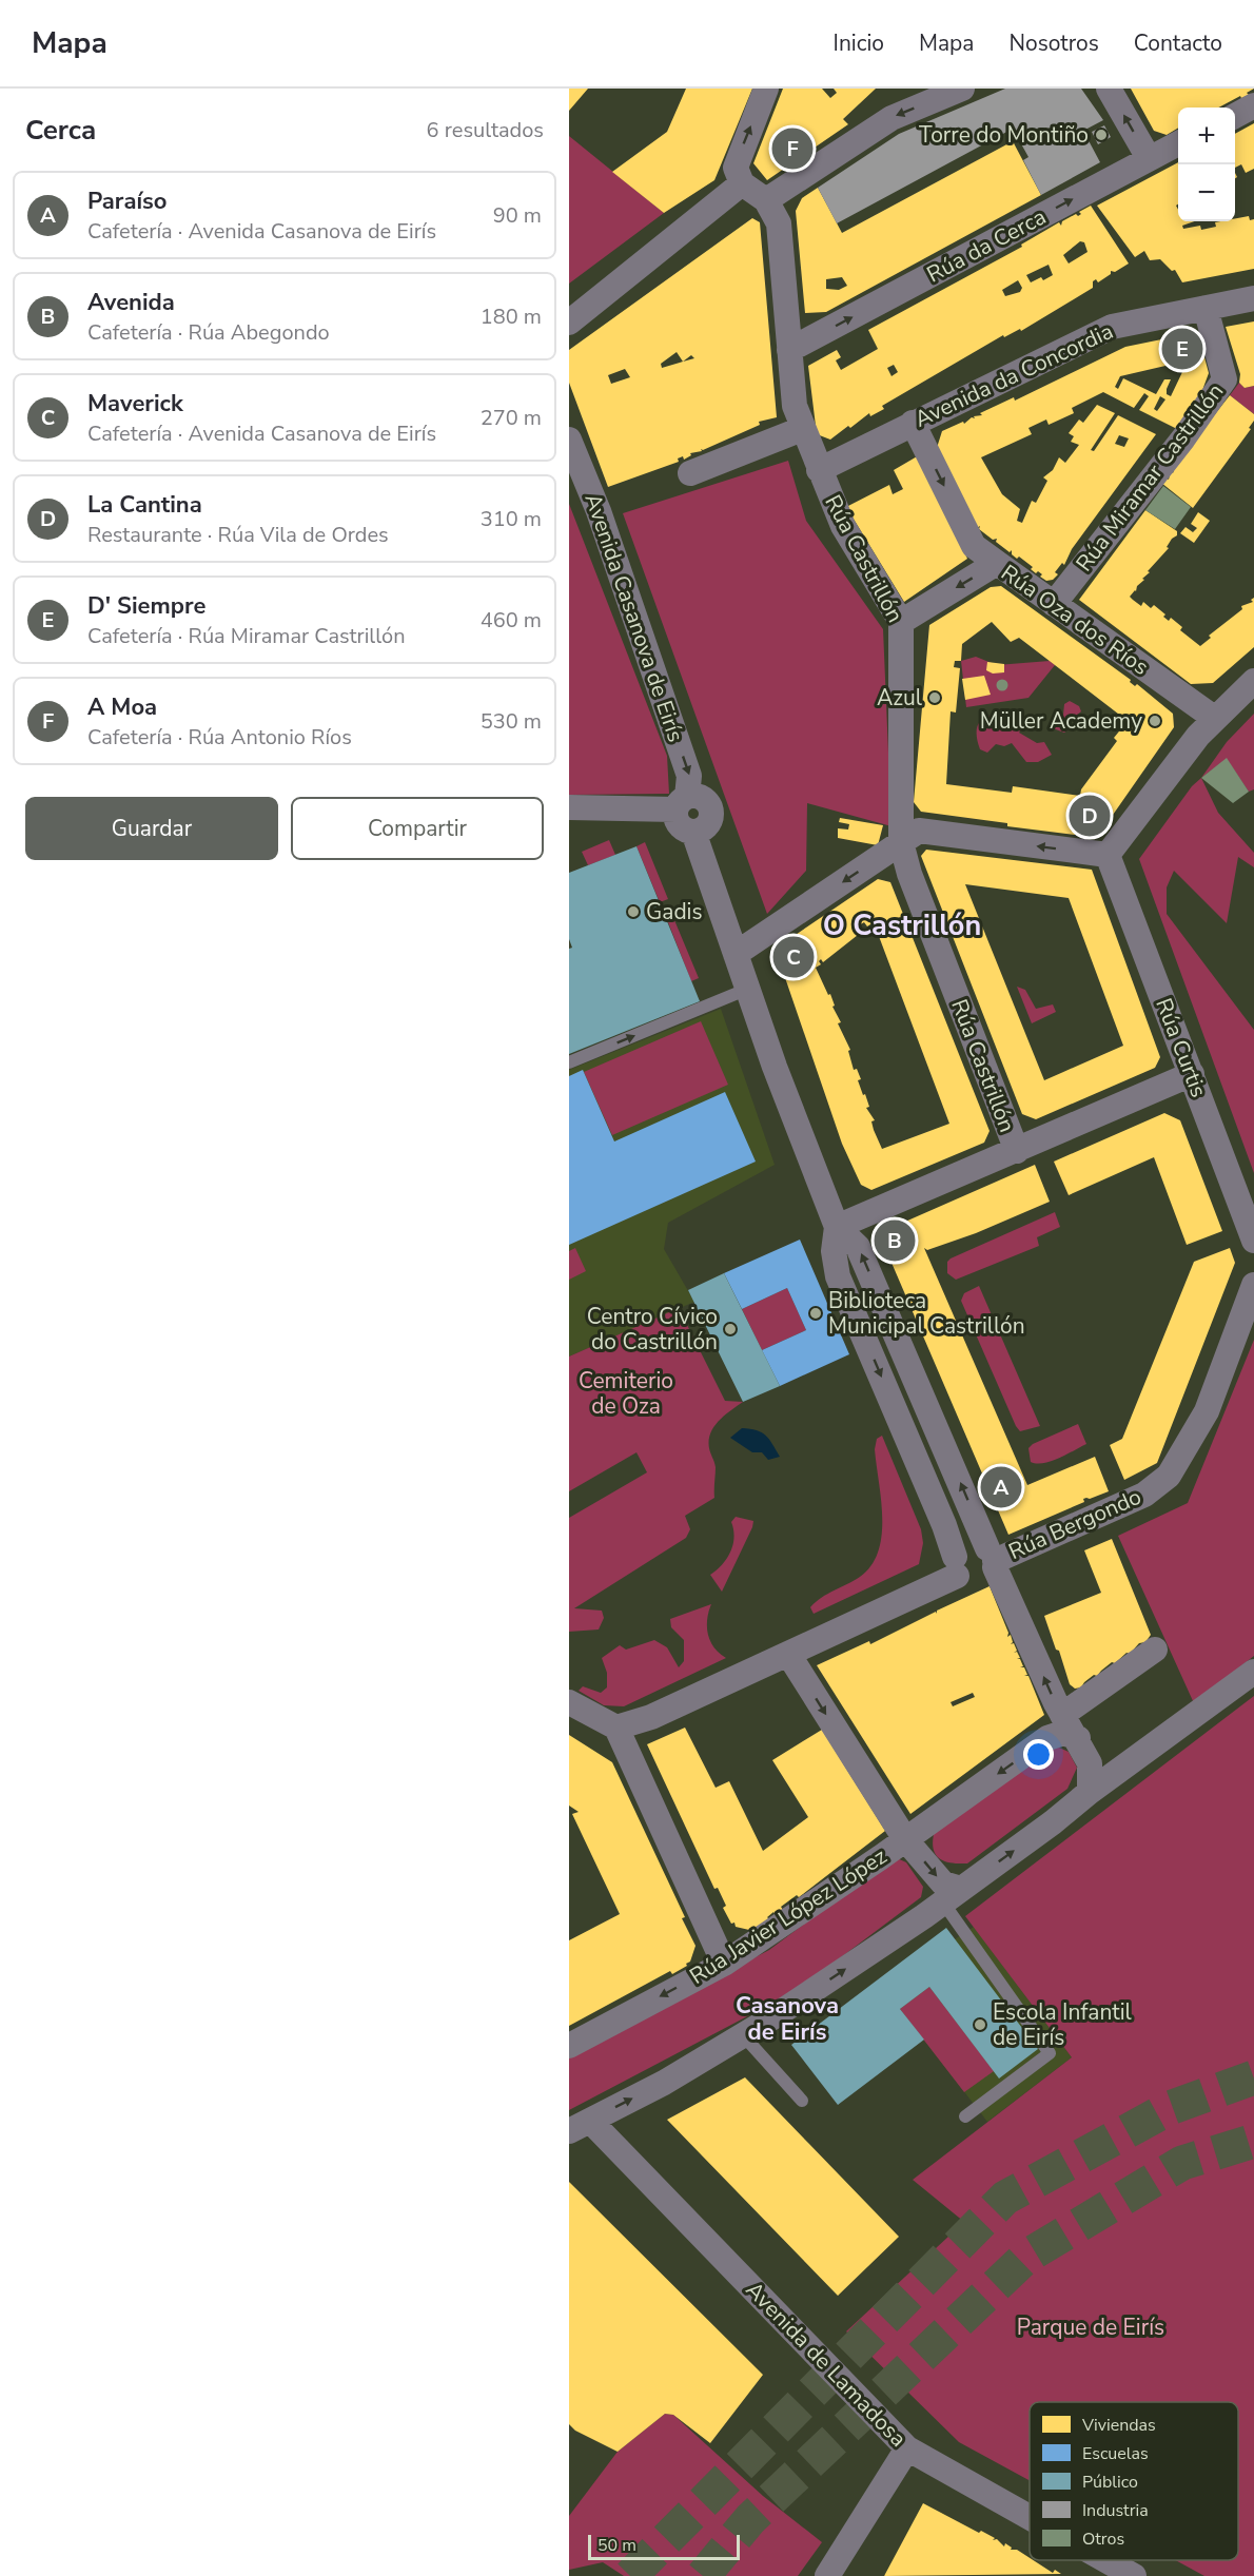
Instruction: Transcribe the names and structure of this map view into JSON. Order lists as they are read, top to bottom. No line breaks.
{"streets":{"street":["Rúa da Cerca","Avenida da Concordia","Rúa Miramar Castrillón","Rúa Castrillón","Avenida Casanova de Eirís","Rúa Oza dos Ríos","Rúa Curtis","Rúa Bergondo","Rúa Javier López López","Avenida de Lamadosa"]},"crossings":[["Rúa da Cerca","Rúa Castrillón"],["Avenida da Concordia","Rúa Miramar Castrillón"],["Avenida da Concordia","Rúa Castrillón"],["Rúa Miramar Castrillón","Rúa Oza dos Ríos"],["Rúa Castrillón","Rúa Oza dos Ríos"]],"one_way":["Avenida Casanova de Eirís"],"districts":["O Castrillón","Casanova de Eirís"],"parks":["Cemiterio de Oza","Parque de Eirís"],"places":["Torre do Montiño","Azul","Müller Academy","Gadis","Biblioteca Municipal Castrillón","Centro Cívico do Castrillón","Escola Infantil de Eirís"],"legend":["Viviendas","Escuelas","Público","Industria","Otros"],"scale_bar":"50 m","page":{"header":"Mapa","nav":["Inicio","Mapa","Nosotros","Contacto"],"heading":["Cerca","6 resultados"],"map_buttons":["+","−"],"pins":["F","E","D","C","B","A"],"list":[{"mark":"A","name":"Paraíso","note":"Cafetería · Avenida Casanova de Eirís","value":"90 m"},{"mark":"B","name":"Avenida","note":"Cafetería · Rúa Abegondo","value":"180 m"},{"mark":"C","name":"Maverick","note":"Cafetería · Avenida Casanova de Eirís","value":"270 m"},{"mark":"D","name":"La Cantina","note":"Restaurante · Rúa Vila de Ordes","value":"310 m"},{"mark":"E","name":"D' Siempre","note":"Cafetería · Rúa Miramar Castrillón","value":"460 m"},{"mark":"F","name":"A Moa","note":"Cafetería · Rúa Antonio Ríos","value":"530 m"}],"buttons":["Guardar","Compartir"],"scale":"50 m"}}
